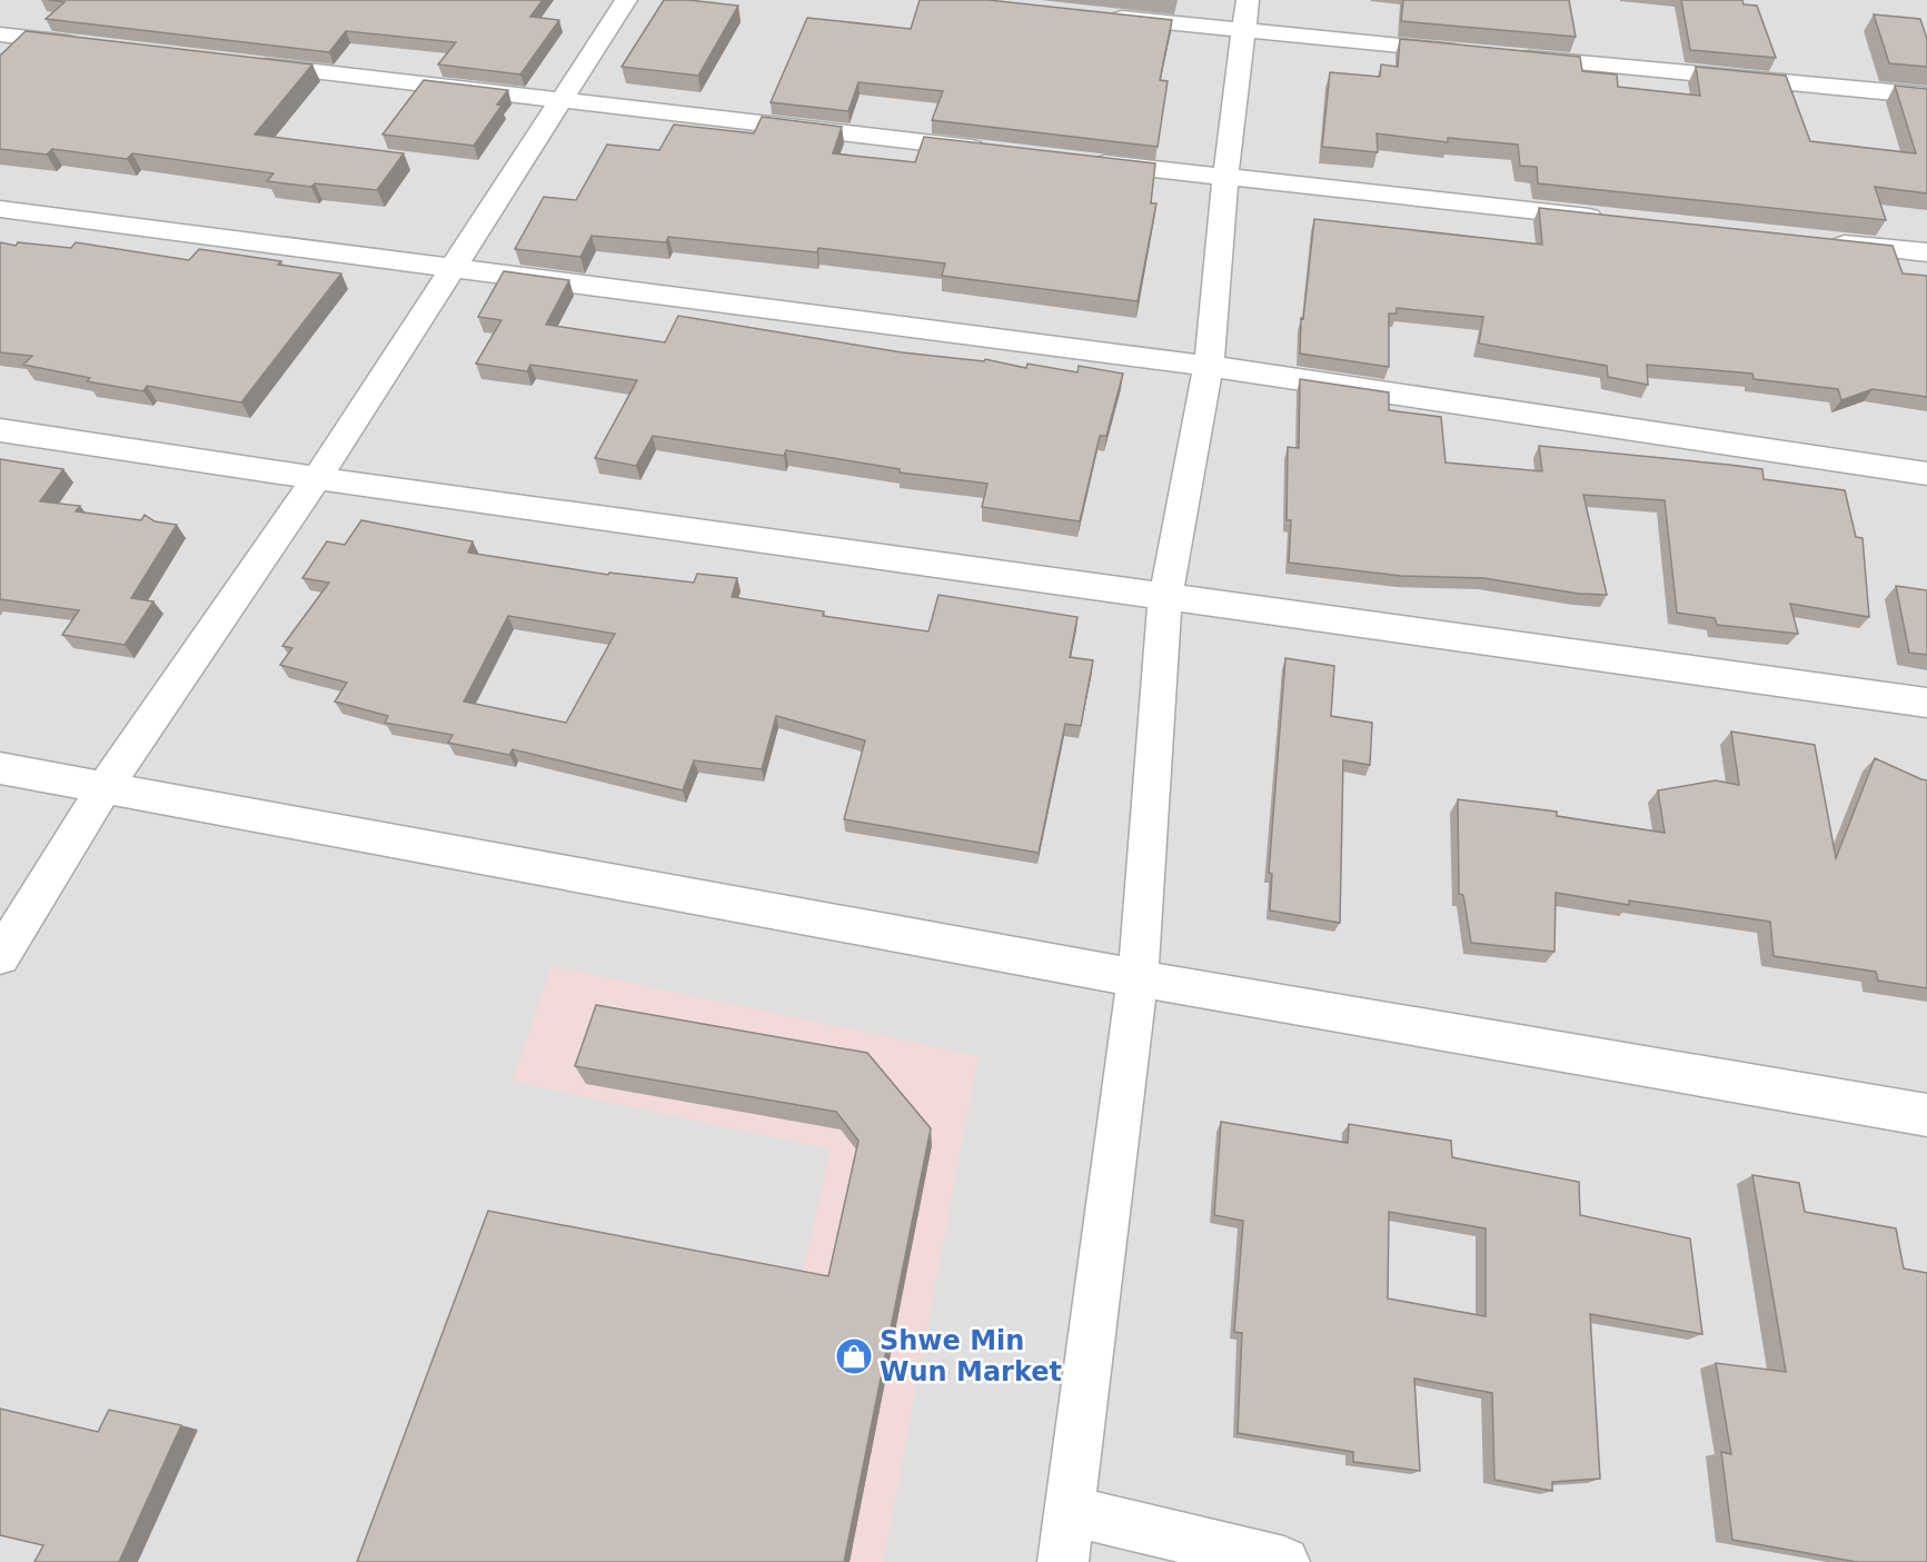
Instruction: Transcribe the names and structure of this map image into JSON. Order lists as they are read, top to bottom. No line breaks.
{"places":{"shop":["Shwe Min Wun Market"]}}
